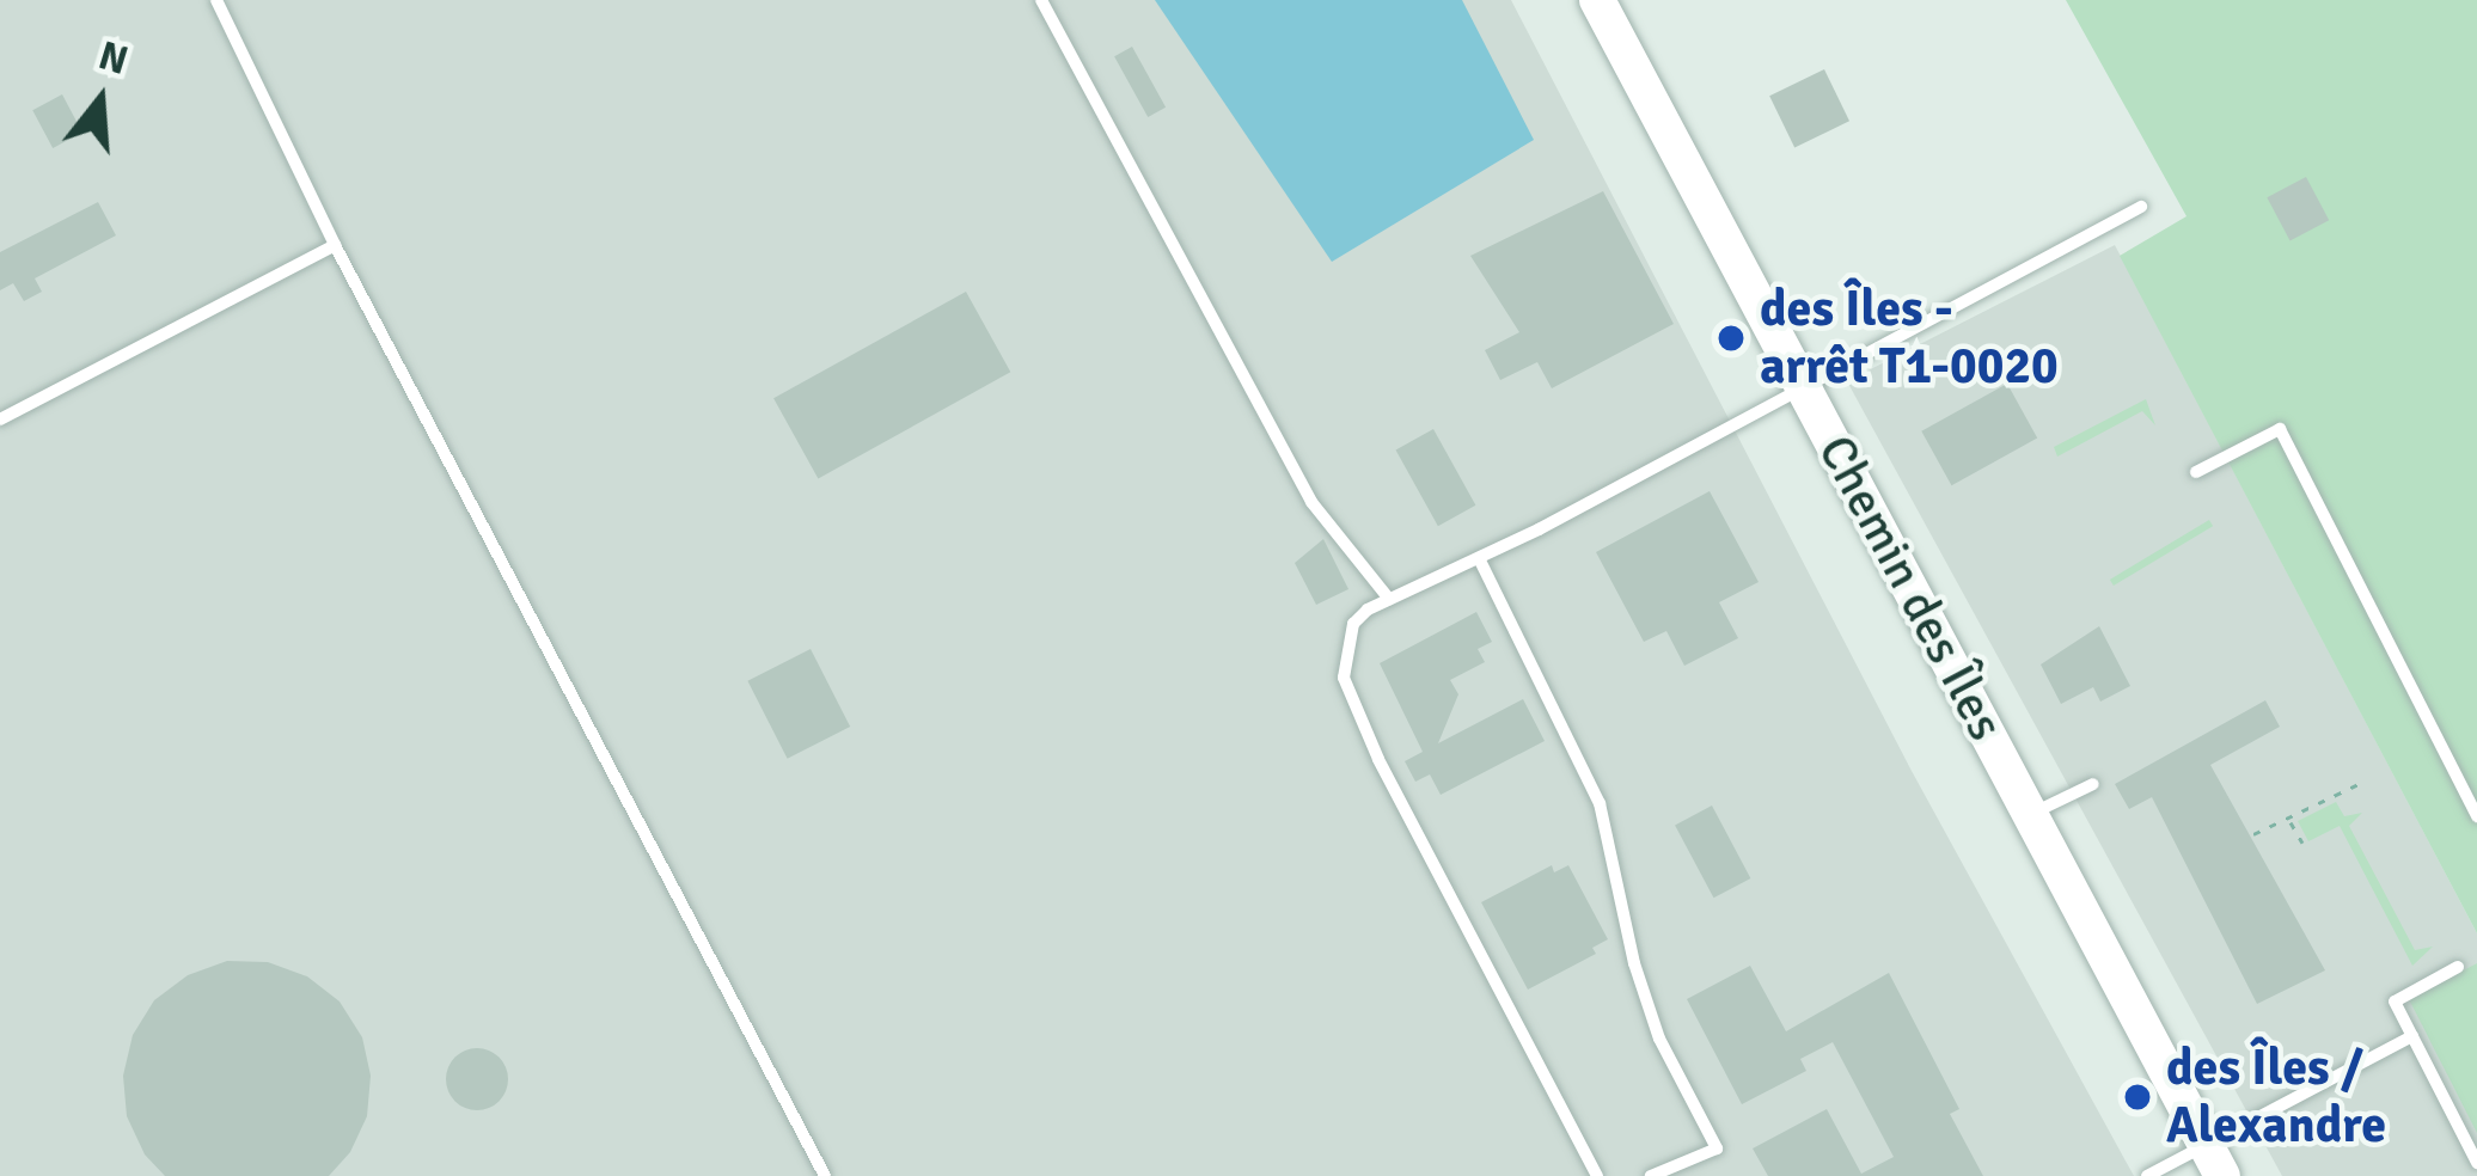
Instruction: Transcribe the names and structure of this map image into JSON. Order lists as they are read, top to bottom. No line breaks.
{"streets":{"main road":["Chemin des Îles"]},"places":["des Îles - arrêt T1-0020","des Îles / Alexandre"],"north":"top"}
